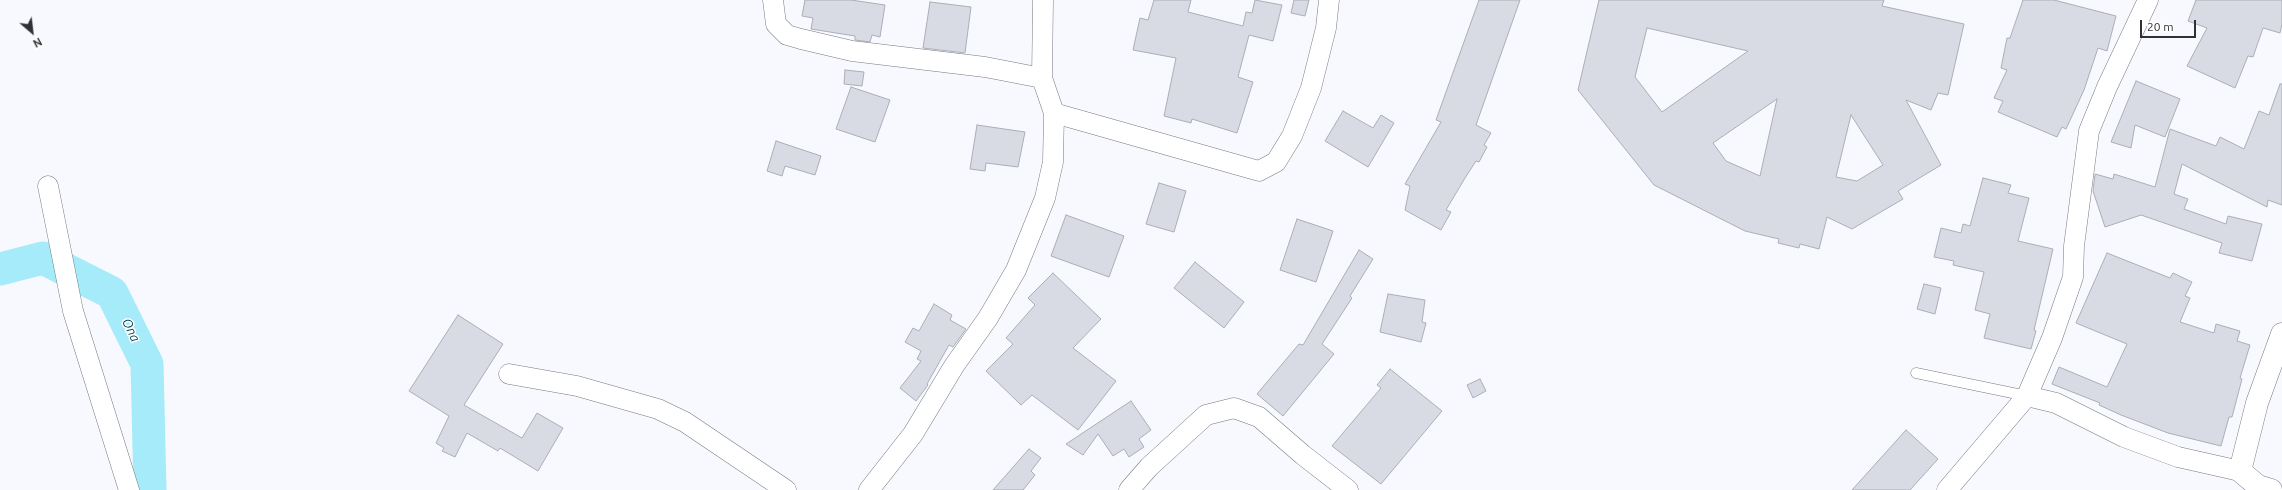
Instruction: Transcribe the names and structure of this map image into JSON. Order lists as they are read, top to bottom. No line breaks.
{"water":["Ona"],"scale_bar":"20 m","north":"bottom right"}
